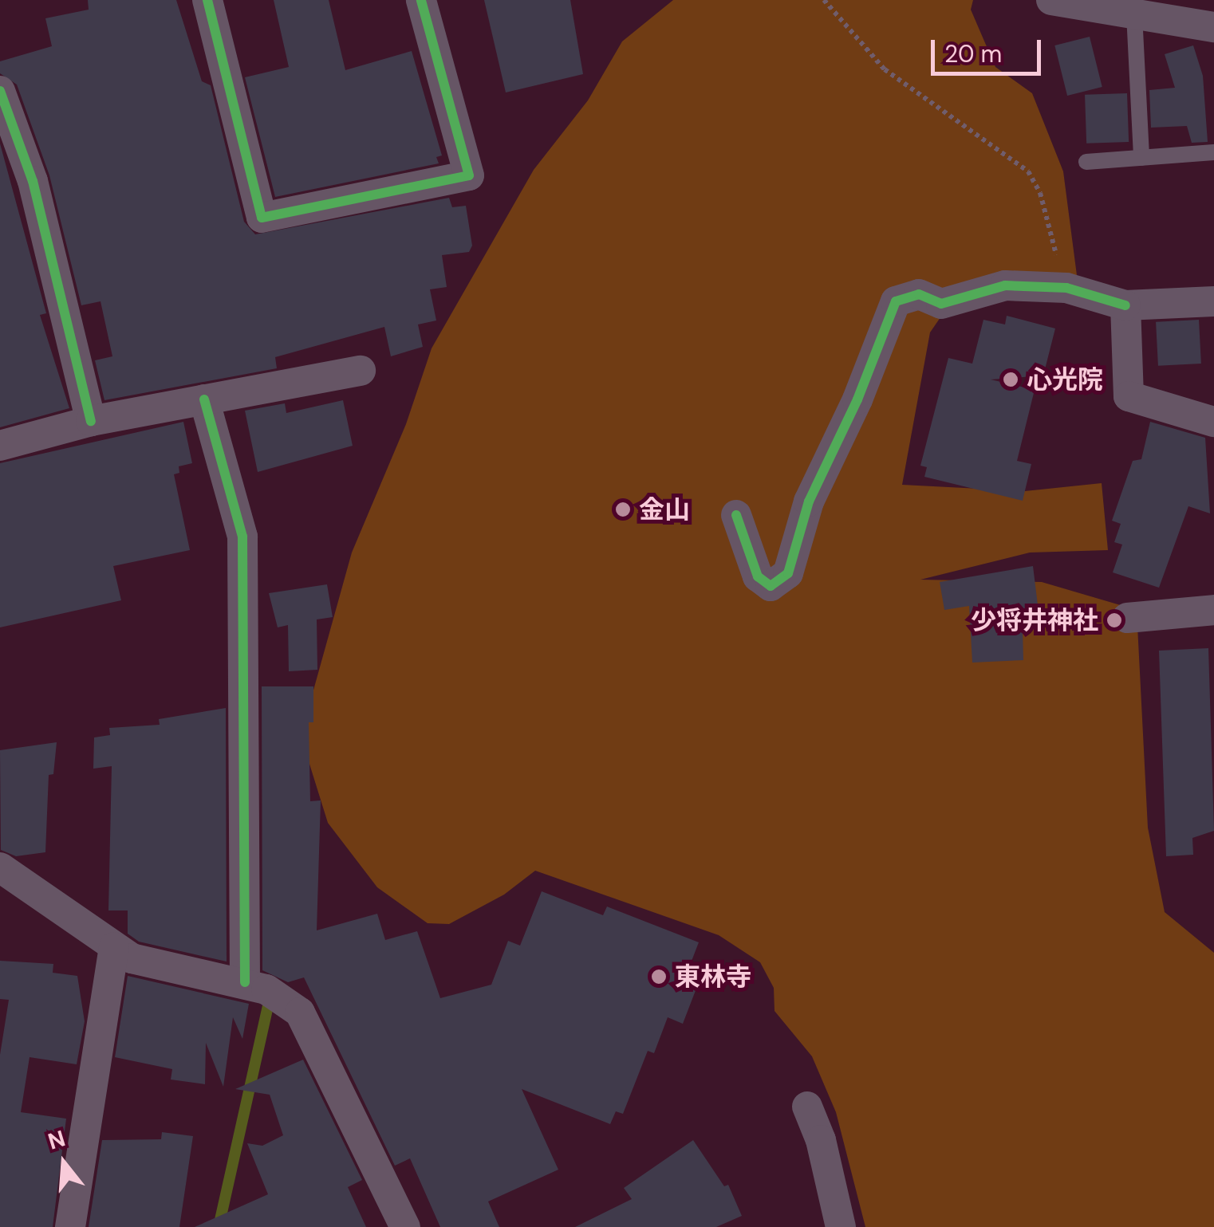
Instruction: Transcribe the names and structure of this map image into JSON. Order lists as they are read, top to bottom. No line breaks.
{"places":["心光院","金山","少将井神社","東林寺"],"scale_bar":"20 m","north":"top"}
